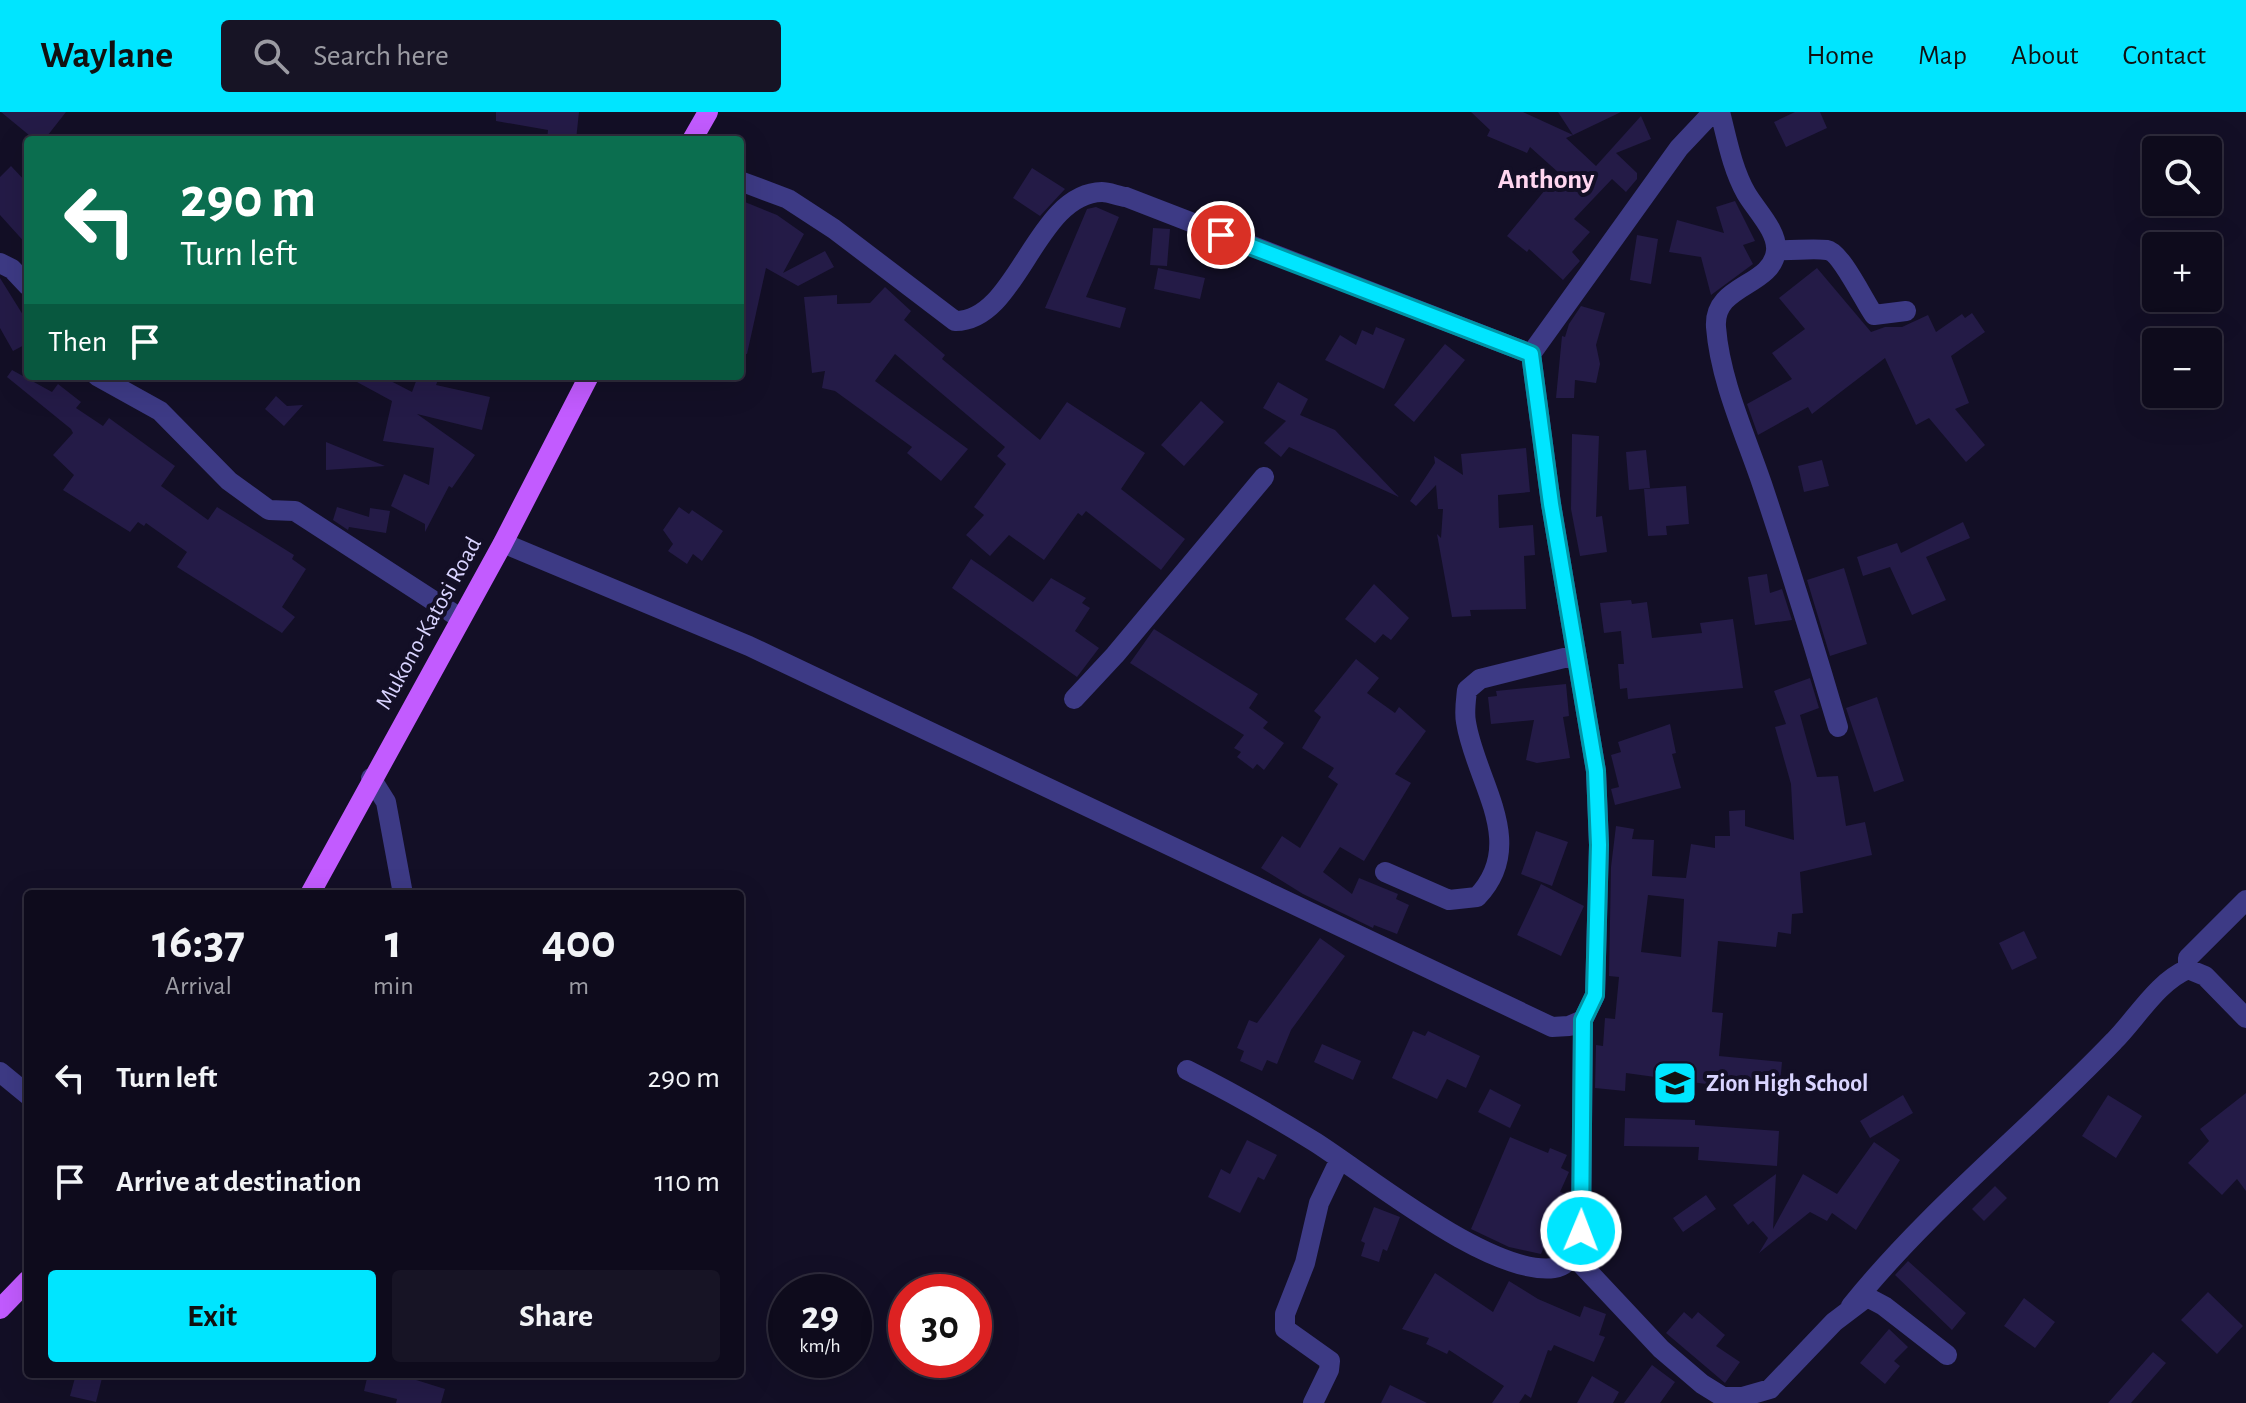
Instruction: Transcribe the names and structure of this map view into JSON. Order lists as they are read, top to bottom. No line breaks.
{"streets":{"main road":["Mukono-Katosi Road"]},"districts":["Anthony"],"places":{"school or university":["Zion High School"]},"page":{"header":"Waylane","search":"Search here","nav":["Home","Map","About","Contact"],"map_buttons":["+","−"],"turn":["290 m","Turn left"],"then":"Then","eta":["16:37","Arrival","1","min","400","m"],"list":[{"name":"Turn left","value":"290 m"},{"name":"Arrive at destination","value":"110 m"}],"buttons":["Exit","Share"],"speed":"29 km/h","limit":"30"}}
